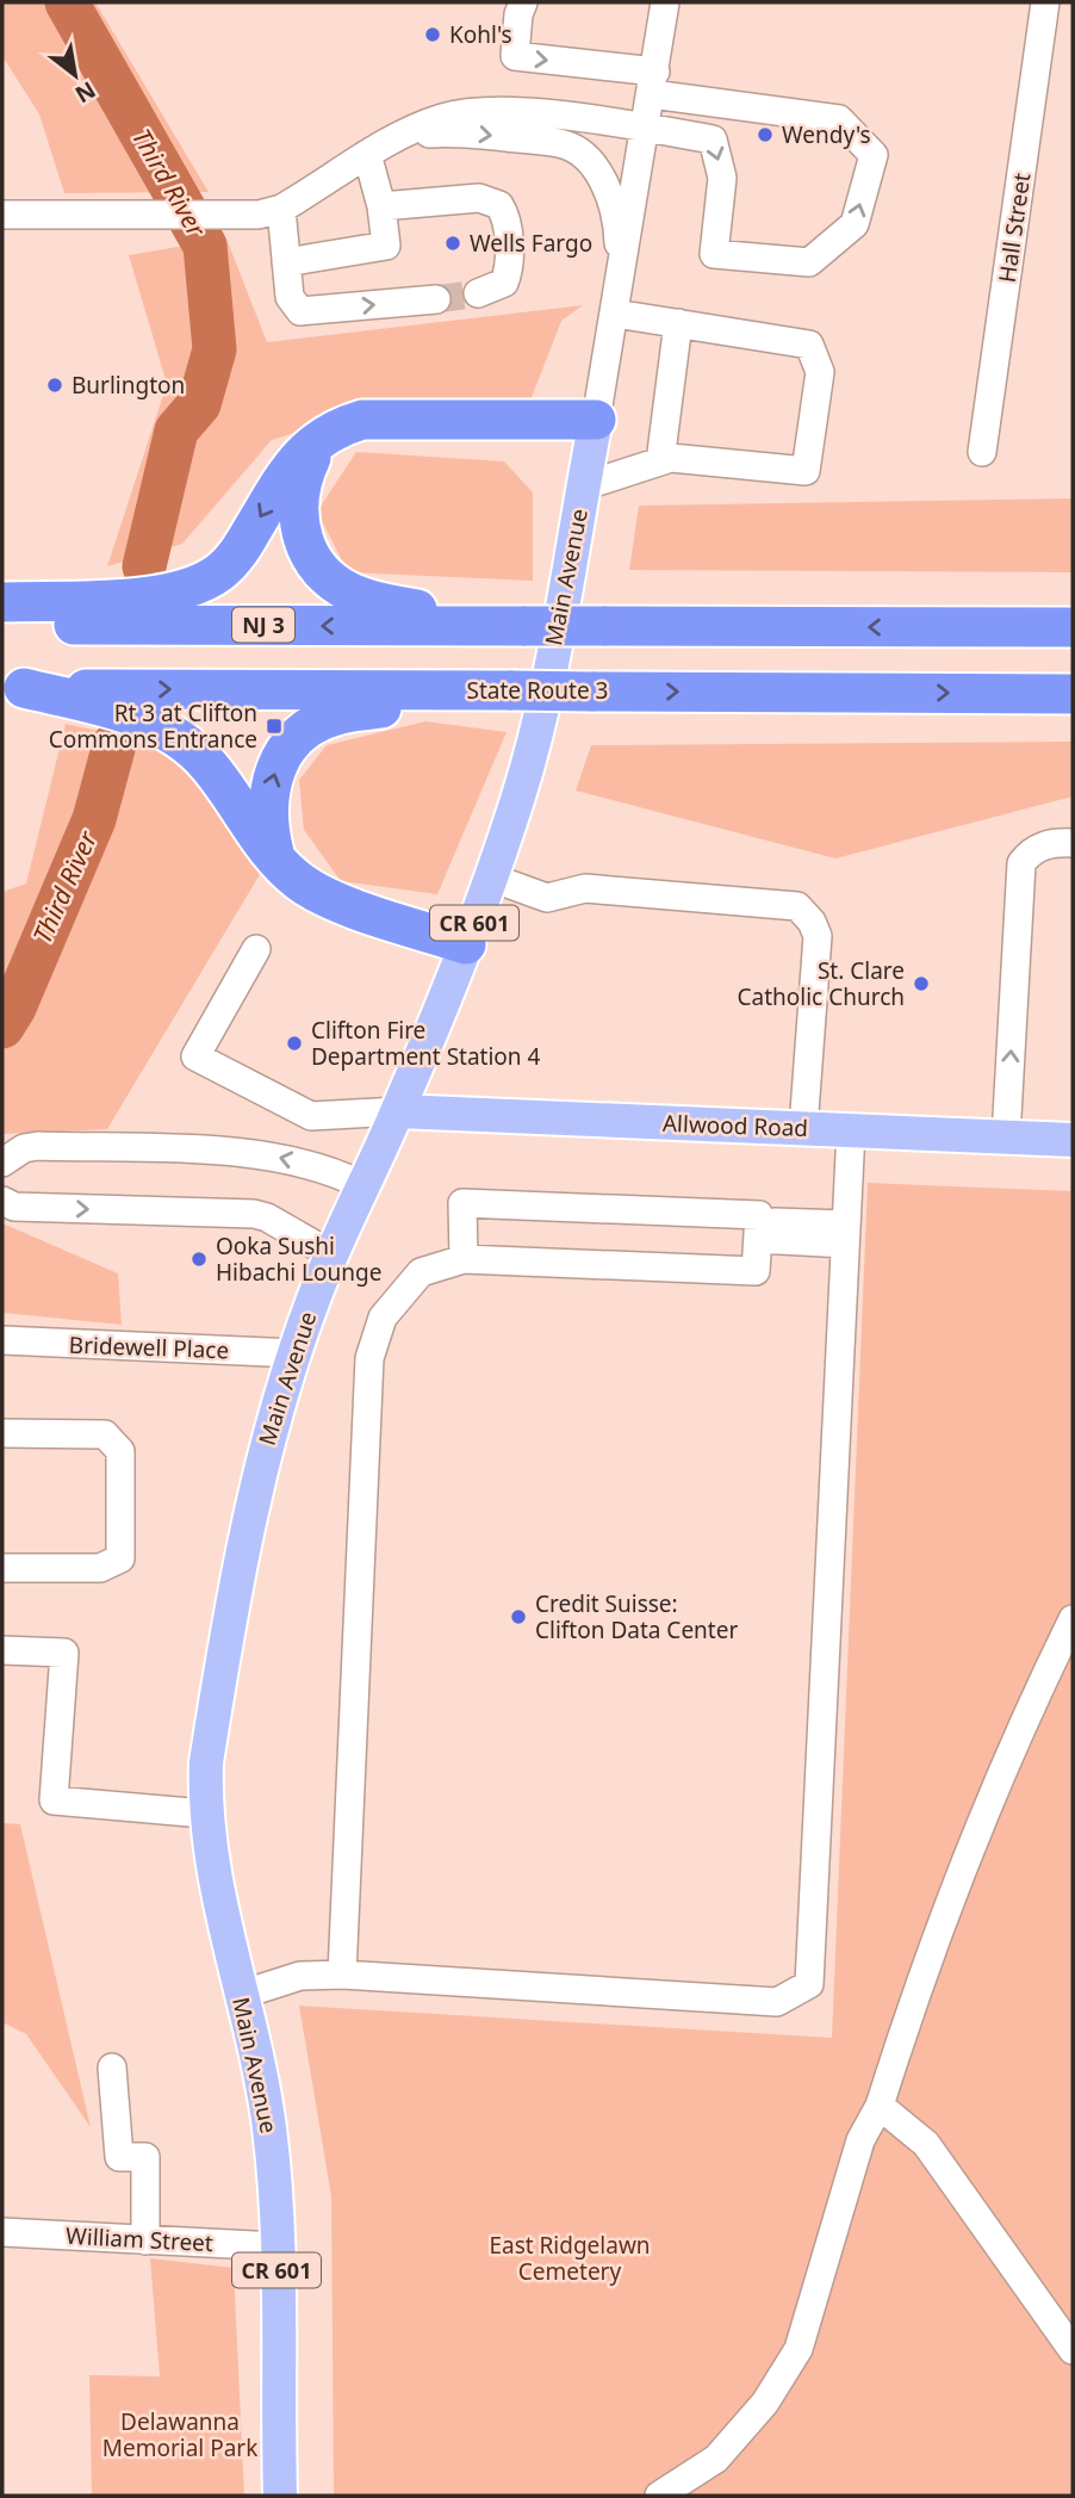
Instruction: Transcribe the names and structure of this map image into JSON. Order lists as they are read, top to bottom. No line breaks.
{"streets":{"highway":["NJ 3","State Route 3"],"main road":["Main Avenue","CR 601","Allwood Road"],"street":["Hall Street","Bridewell Place","William Street"]},"crossings":[["Main Avenue","Allwood Road"],["Main Avenue","Bridewell Place"],["Main Avenue","William Street"]],"water":["Third River"],"parks":["East Ridgelawn Cemetery","Delawanna Memorial Park"],"places":{"other":["Kohl's","Wendy's","Wells Fargo","Burlington","St. Clare Catholic Church","Clifton Fire Department Station 4","Ooka Sushi Hibachi Lounge","Credit Suisse: Clifton Data Center"],"transit":["Rt 3 at Clifton Commons Entrance"]},"north":"bottom right"}
